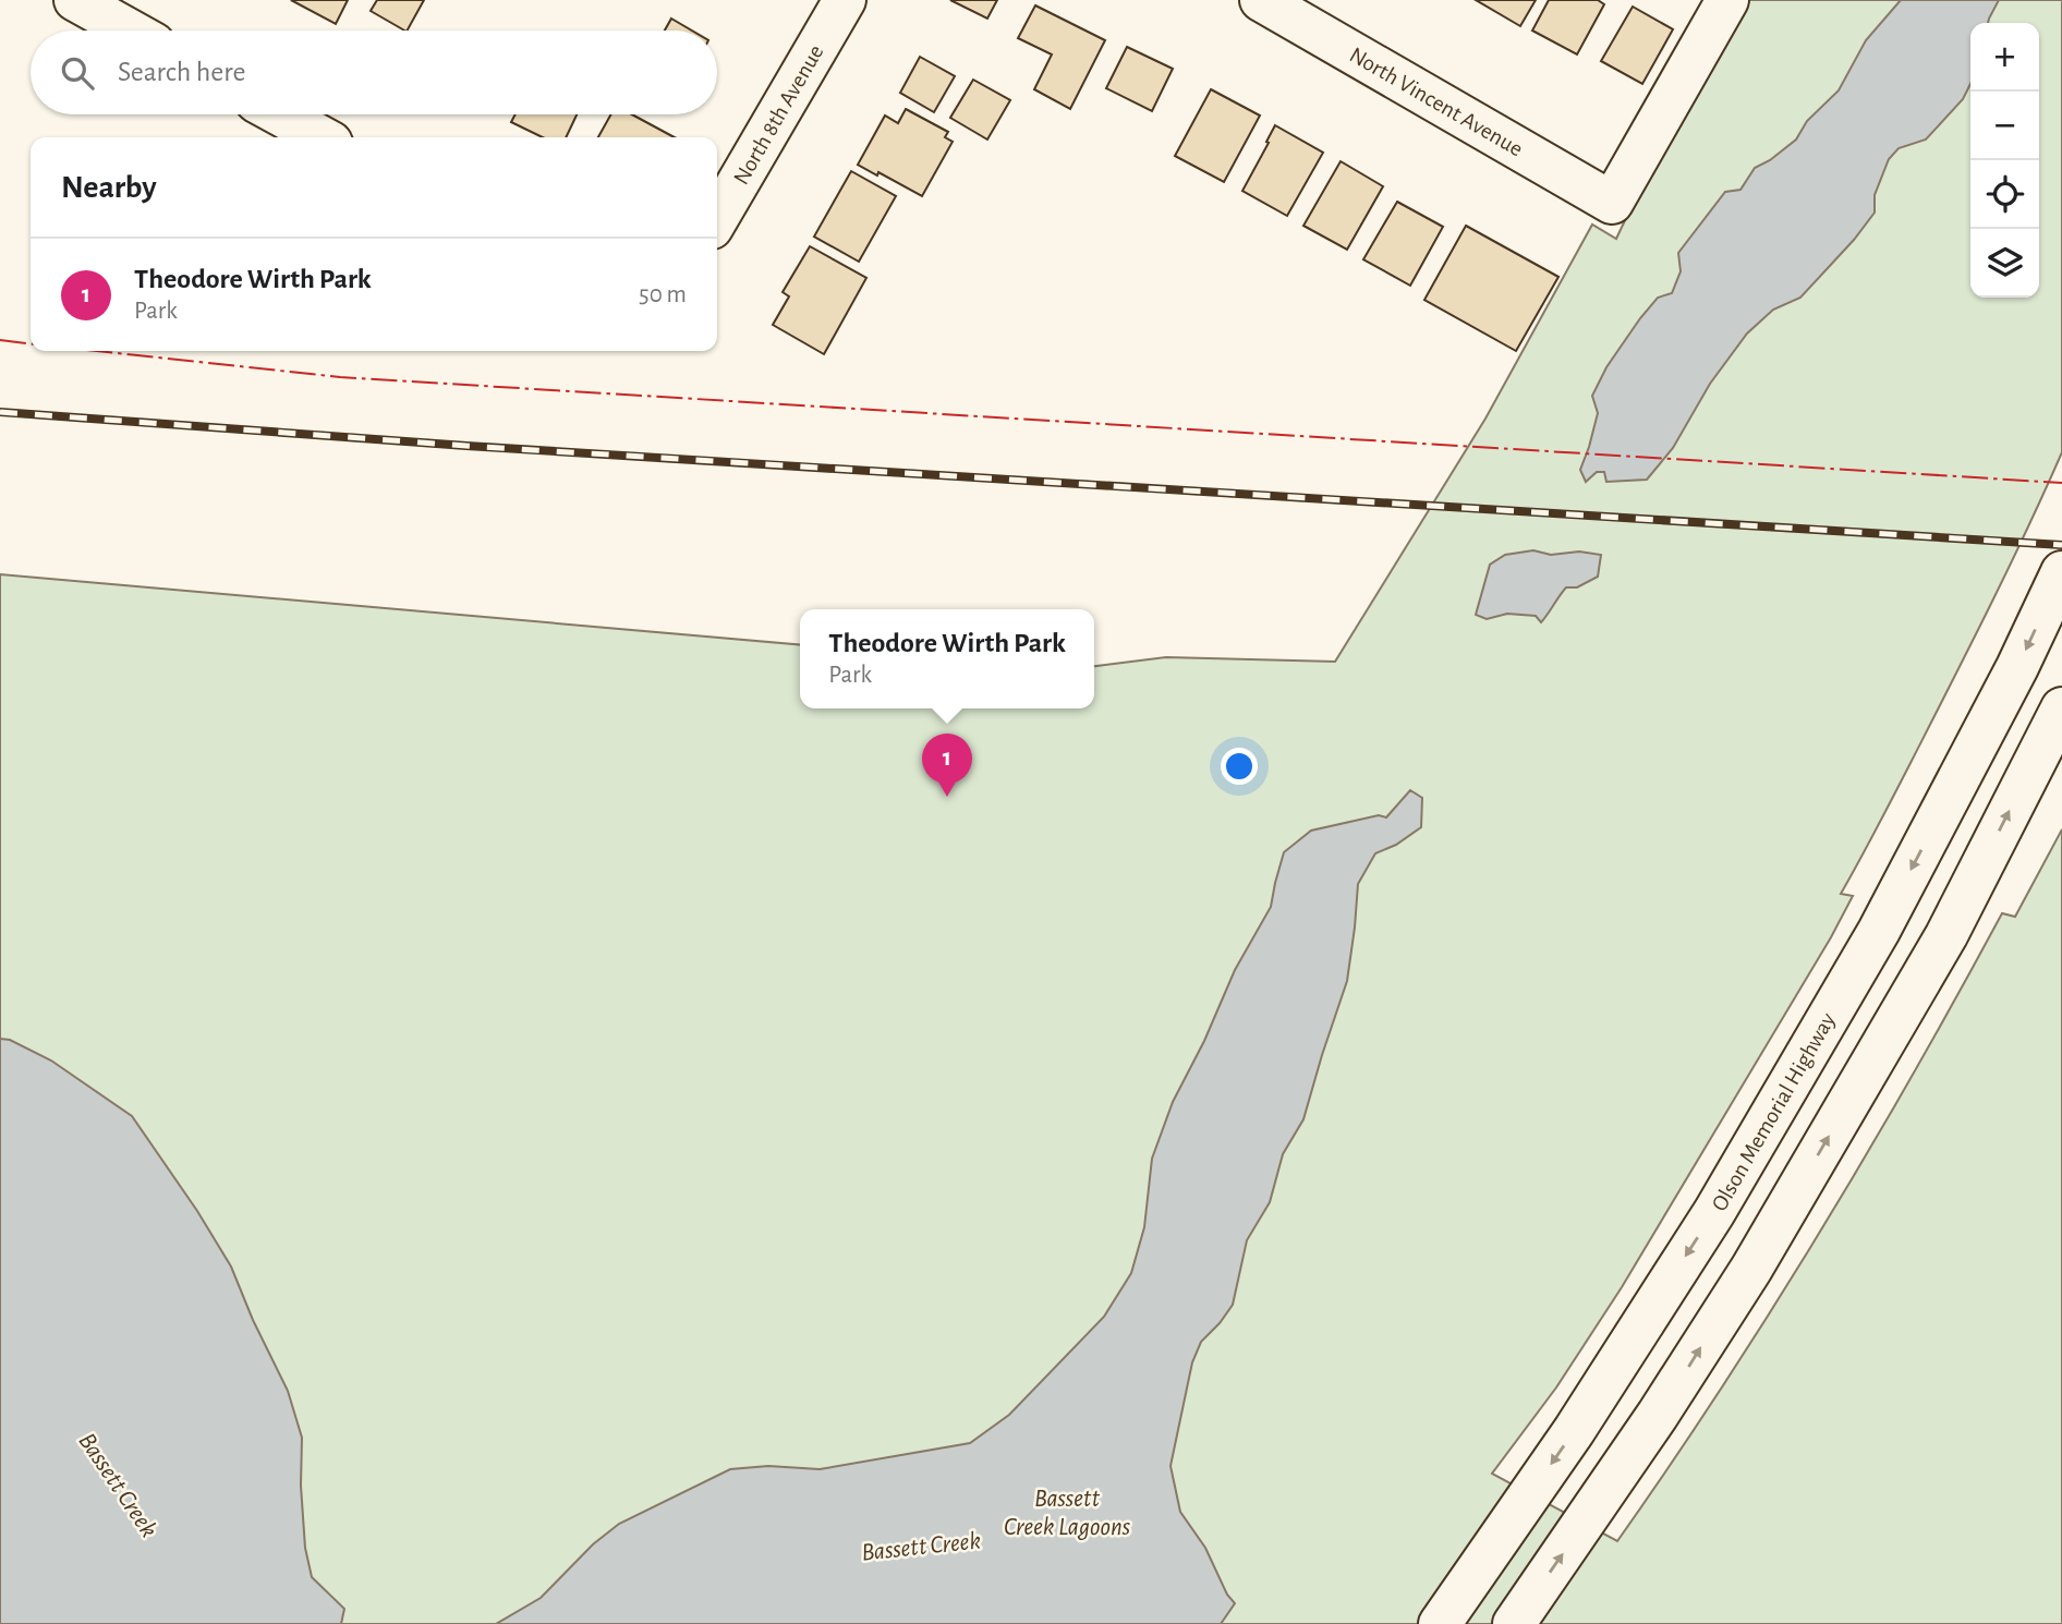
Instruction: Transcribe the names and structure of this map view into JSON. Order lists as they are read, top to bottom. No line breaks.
{"streets":{"main road":["North Vincent Avenue","North 8th Avenue","Olson Memorial Highway"]},"water":["Bassett Creek","Bassett Creek Lagoons"],"page":{"map_buttons":["+","−"],"search":"Search here","heading":"Nearby","list":[{"mark":"1","name":"Theodore Wirth Park","note":"Park","value":"50 m"}],"popup":["Theodore Wirth Park","Park"],"pins":"1"}}
